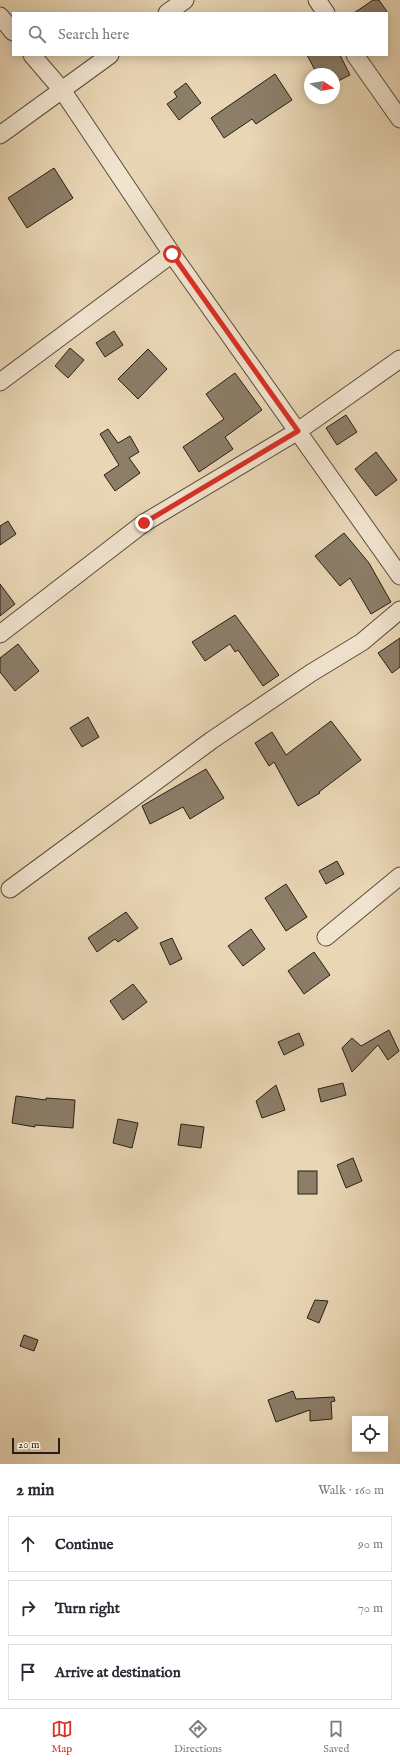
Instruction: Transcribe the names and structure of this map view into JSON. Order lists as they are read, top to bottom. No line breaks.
{"scale_bar":"20 m","north":"right","page":{"search":"Search here","scale":"20 m","heading":["2 min","Walk · 160 m"],"list":[["Continue","90 m"],["Turn right","70 m"],"Arrive at destination"],"nav":["Map","Directions","Saved"]}}
